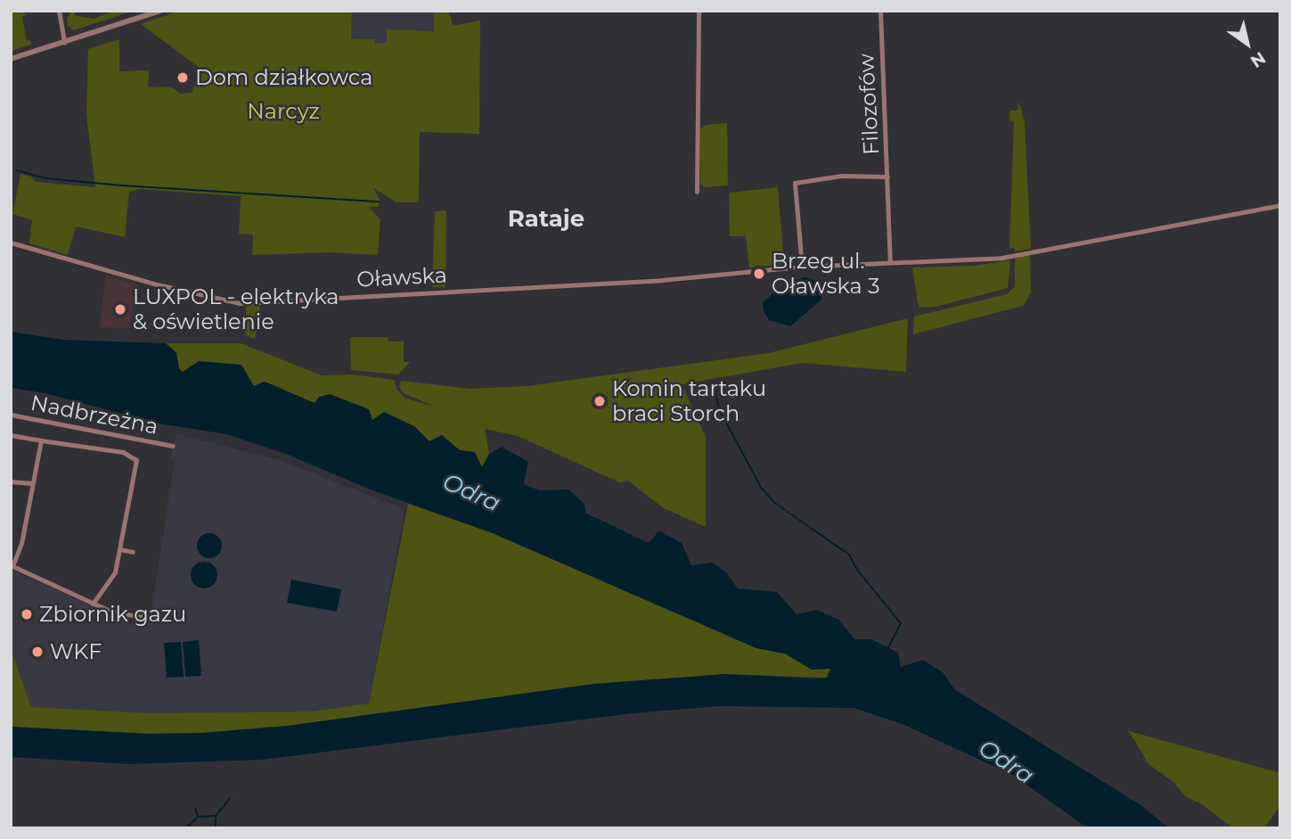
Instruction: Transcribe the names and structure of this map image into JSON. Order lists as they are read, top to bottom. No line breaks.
{"streets":{"street":["Filozofów","Oławska","Nadbrzeżna"]},"crossings":[["Filozofów","Oławska"]],"districts":["Rataje"],"water":["Odra"],"parks":["Narcyz"],"places":["Dom działkowca","Brzeg ul. Oławska 3","LUXPOL - elektryka & oświetlenie","Komin tartaku braci Storch","Zbiornik gazu","WKF"],"north":"bottom right"}
